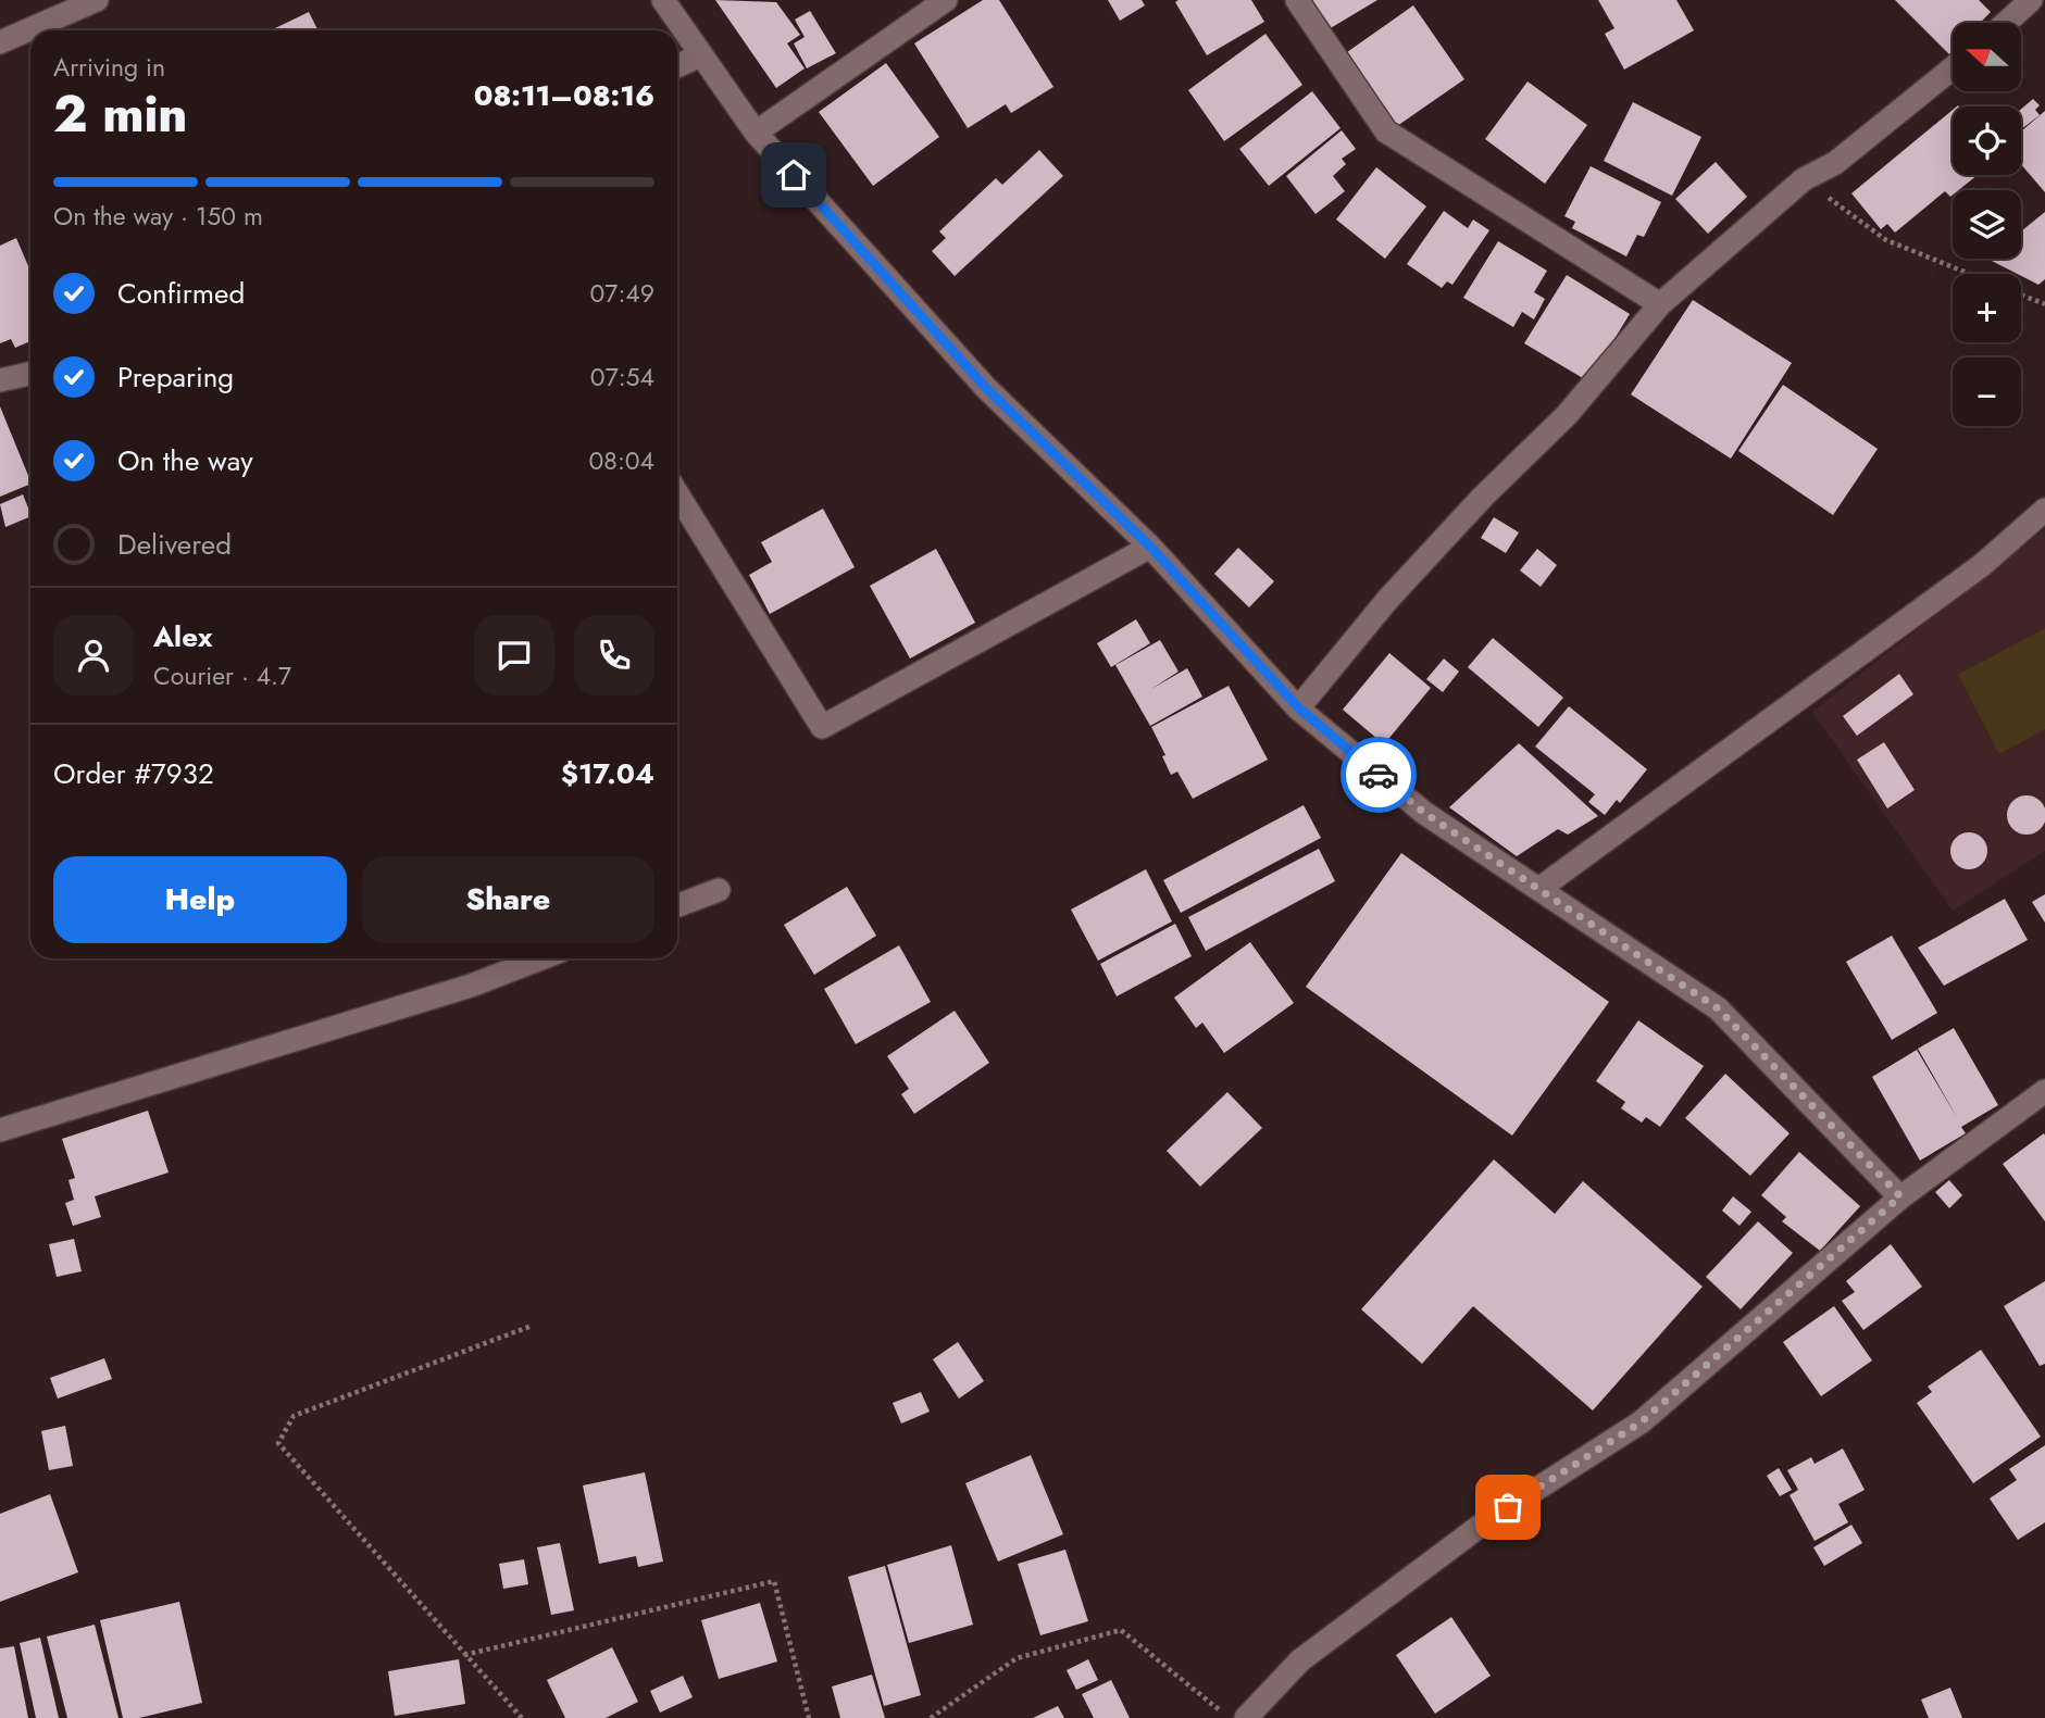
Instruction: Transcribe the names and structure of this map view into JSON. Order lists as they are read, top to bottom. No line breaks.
{"north":"left","page":{"map_buttons":["+","−"],"heading":["2 min","Arriving in","08:11–08:16"],"panel":["Alex","Courier · 4.7","Order #7932","$17.04"],"bar":"On the way · 150 m","list":[["Confirmed","07:49"],["Preparing","07:54"],["On the way","08:04"],"Delivered"],"buttons":["Help","Share"]}}
